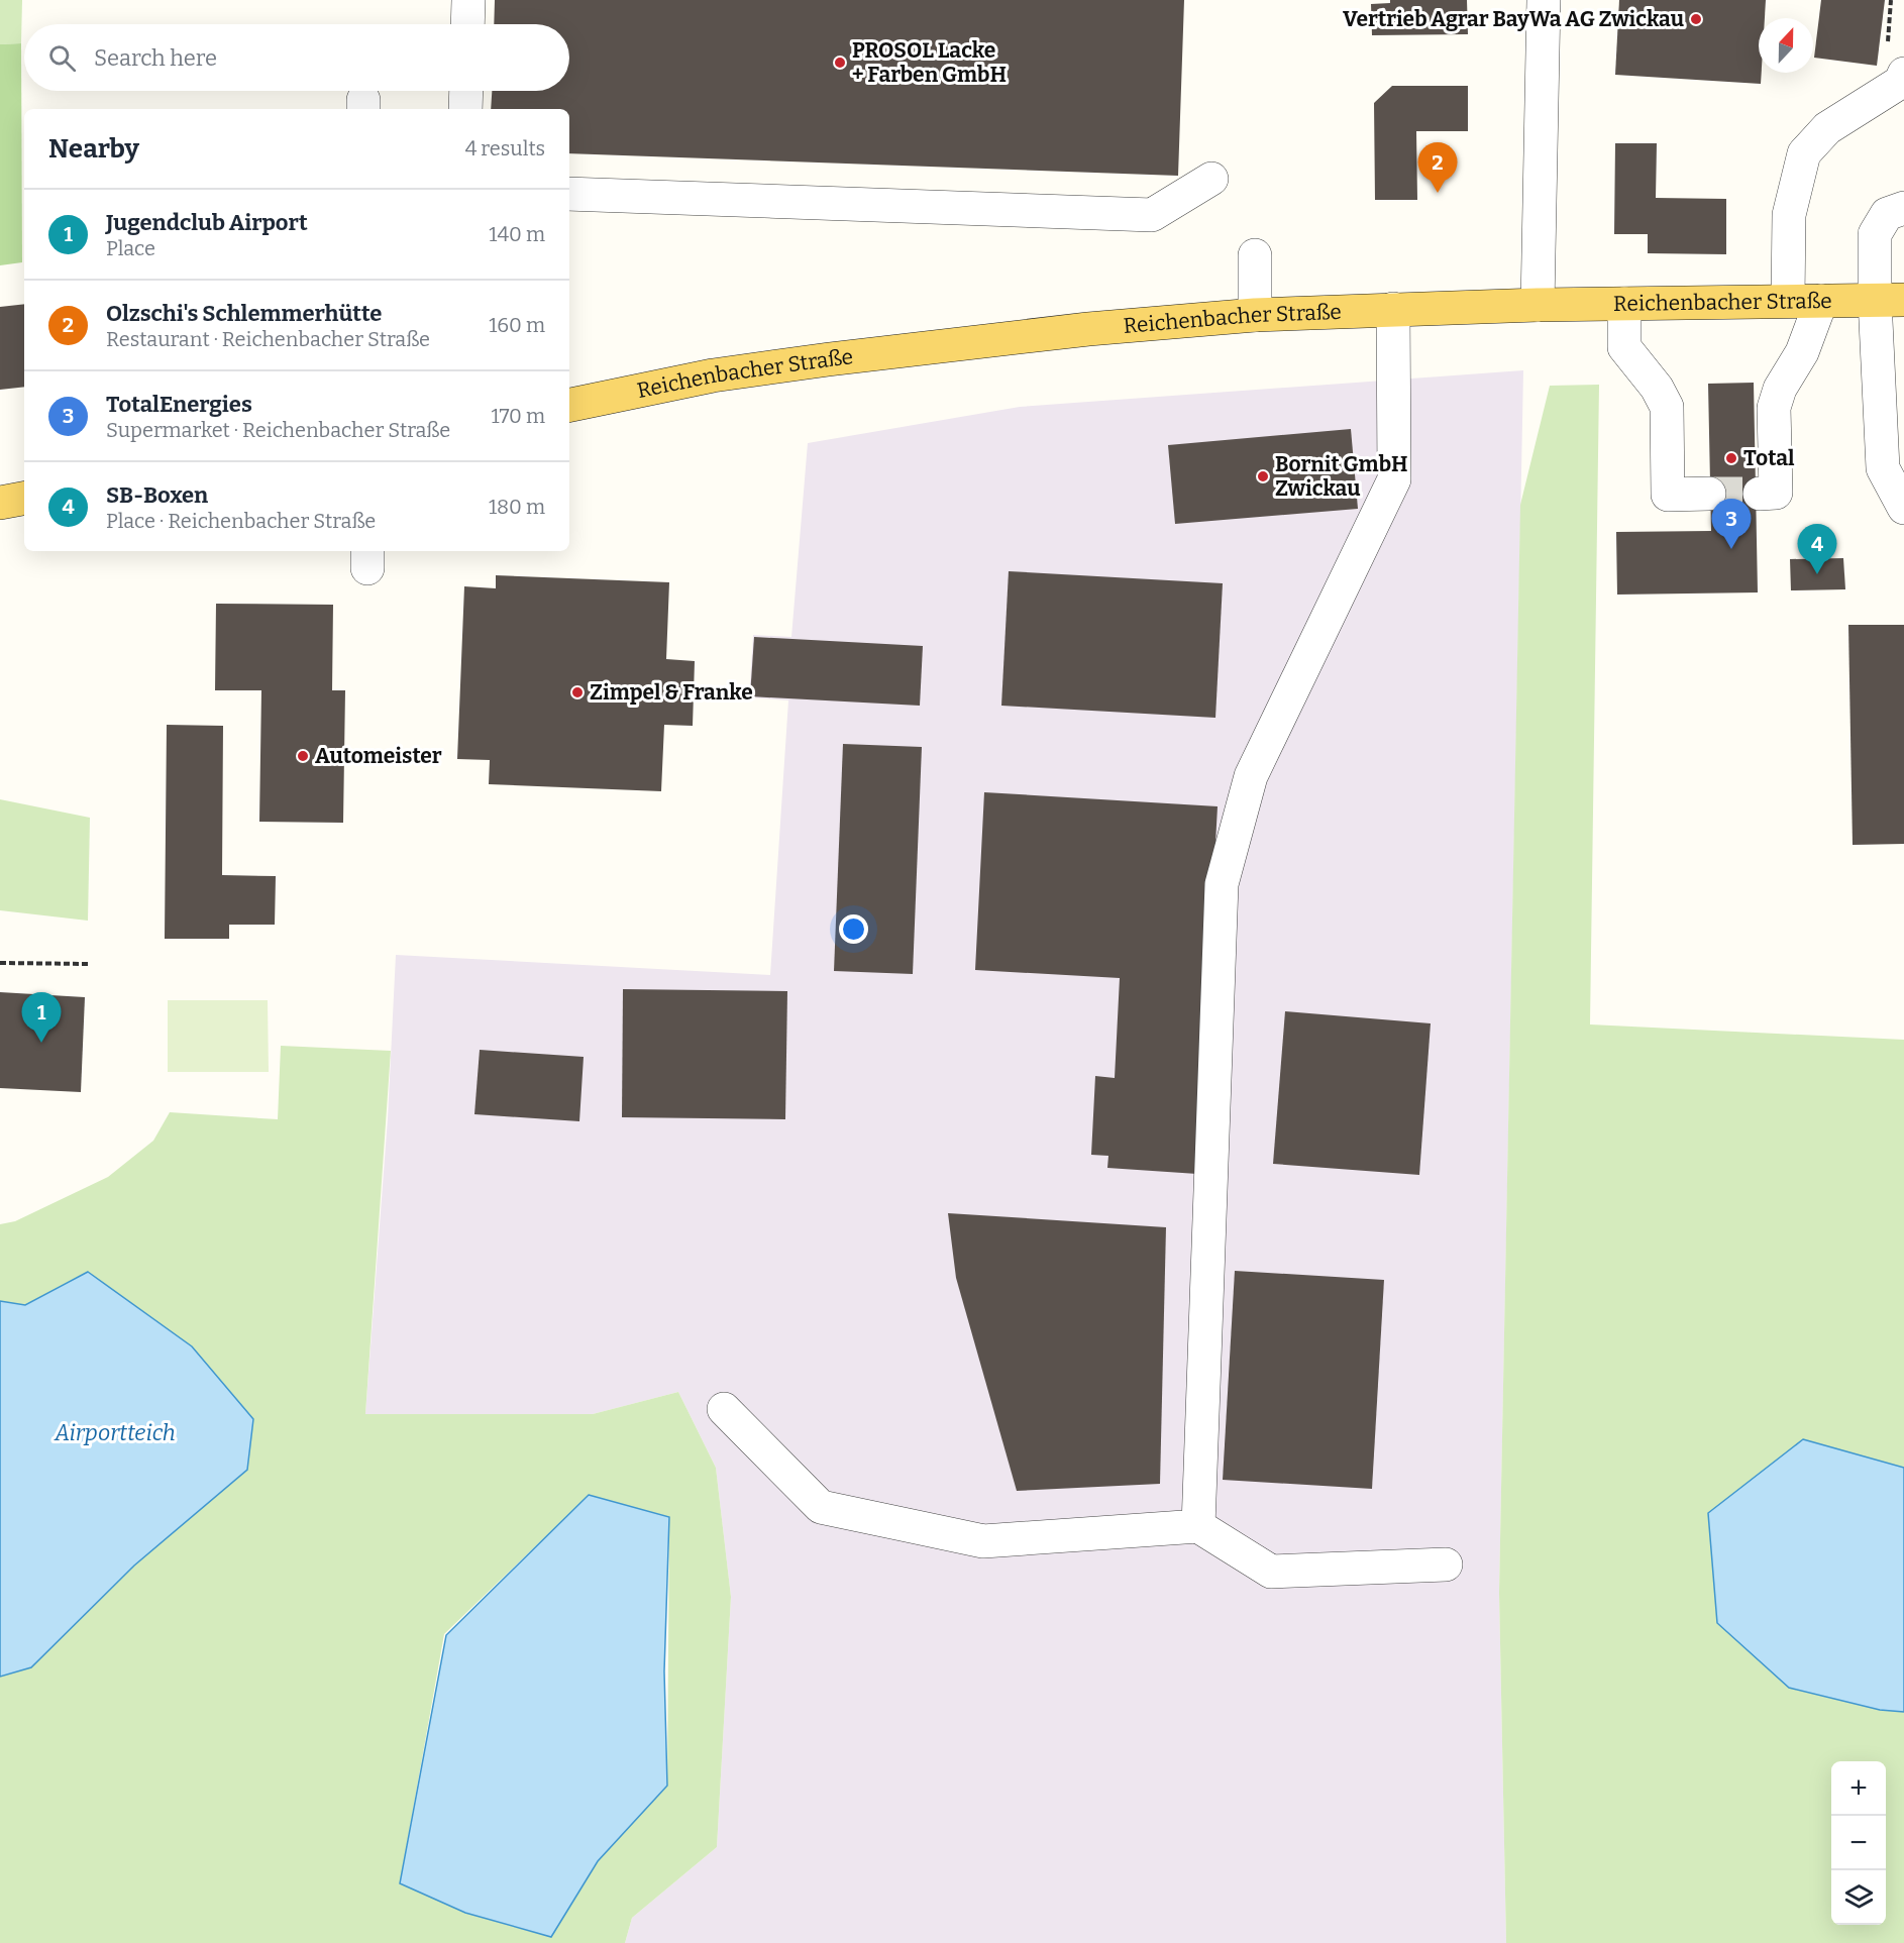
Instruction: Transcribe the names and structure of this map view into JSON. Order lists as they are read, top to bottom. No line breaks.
{"streets":{"main road":["Reichenbacher Straße"]},"water":["Airportteich"],"places":["Vertrieb Agrar BayWa AG Zwickau","PROSOL Lacke + Farben GmbH","Total","Bornit GmbH Zwickau","Zimpel & Franke","Automeister"],"north":"top","page":{"search":"Search here","heading":["Nearby","4 results"],"pins":["2","3","4","1"],"list":[{"mark":"1","name":"Jugendclub Airport","note":"Place","value":"140 m"},{"mark":"2","name":"Olzschi's Schlemmerhütte","note":"Restaurant · Reichenbacher Straße","value":"160 m"},{"mark":"3","name":"TotalEnergies","note":"Supermarket · Reichenbacher Straße","value":"170 m"},{"mark":"4","name":"SB-Boxen","note":"Place · Reichenbacher Straße","value":"180 m"}],"map_buttons":["+","−"]}}
